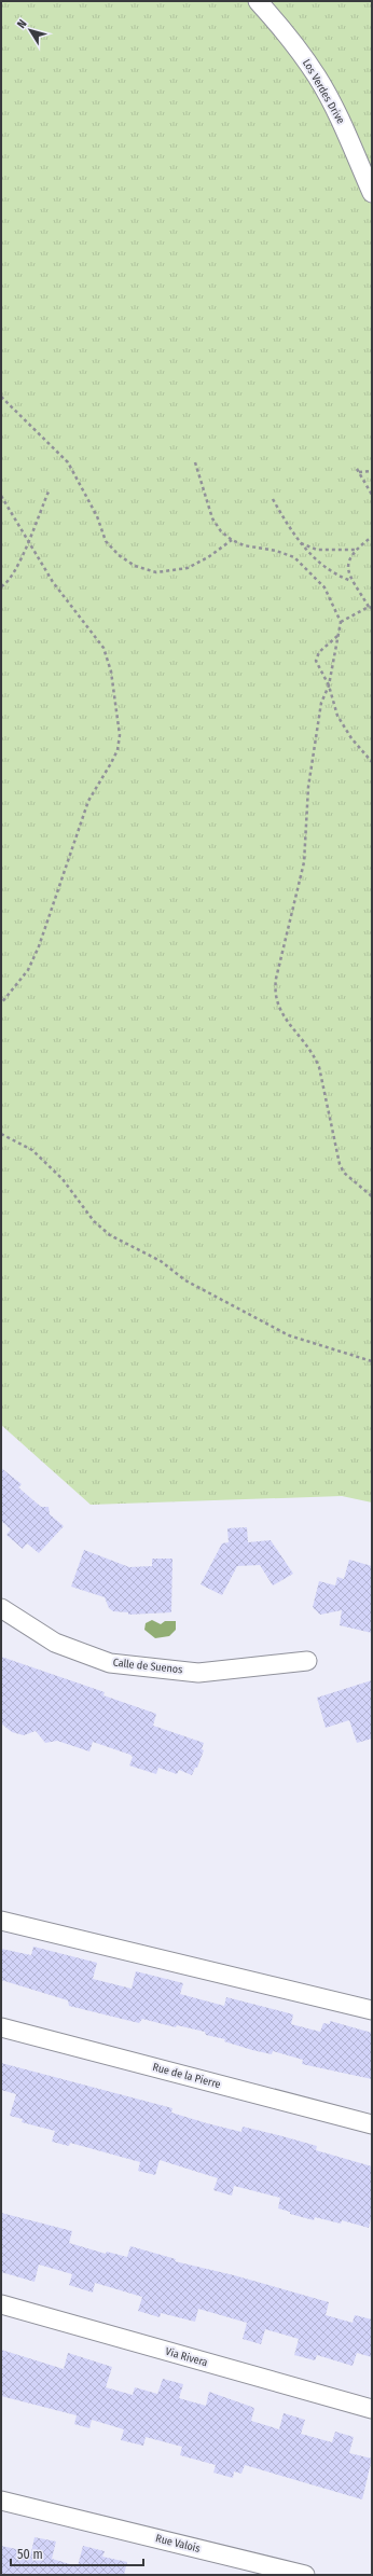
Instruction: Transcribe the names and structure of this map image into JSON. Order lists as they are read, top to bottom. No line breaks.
{"streets":{"street":["Los Verdes Drive","Calle de Suenos","Rue de la Pierre","Via Rivera","Rue Valois"]},"scale_bar":"50 m","north":"top left"}
